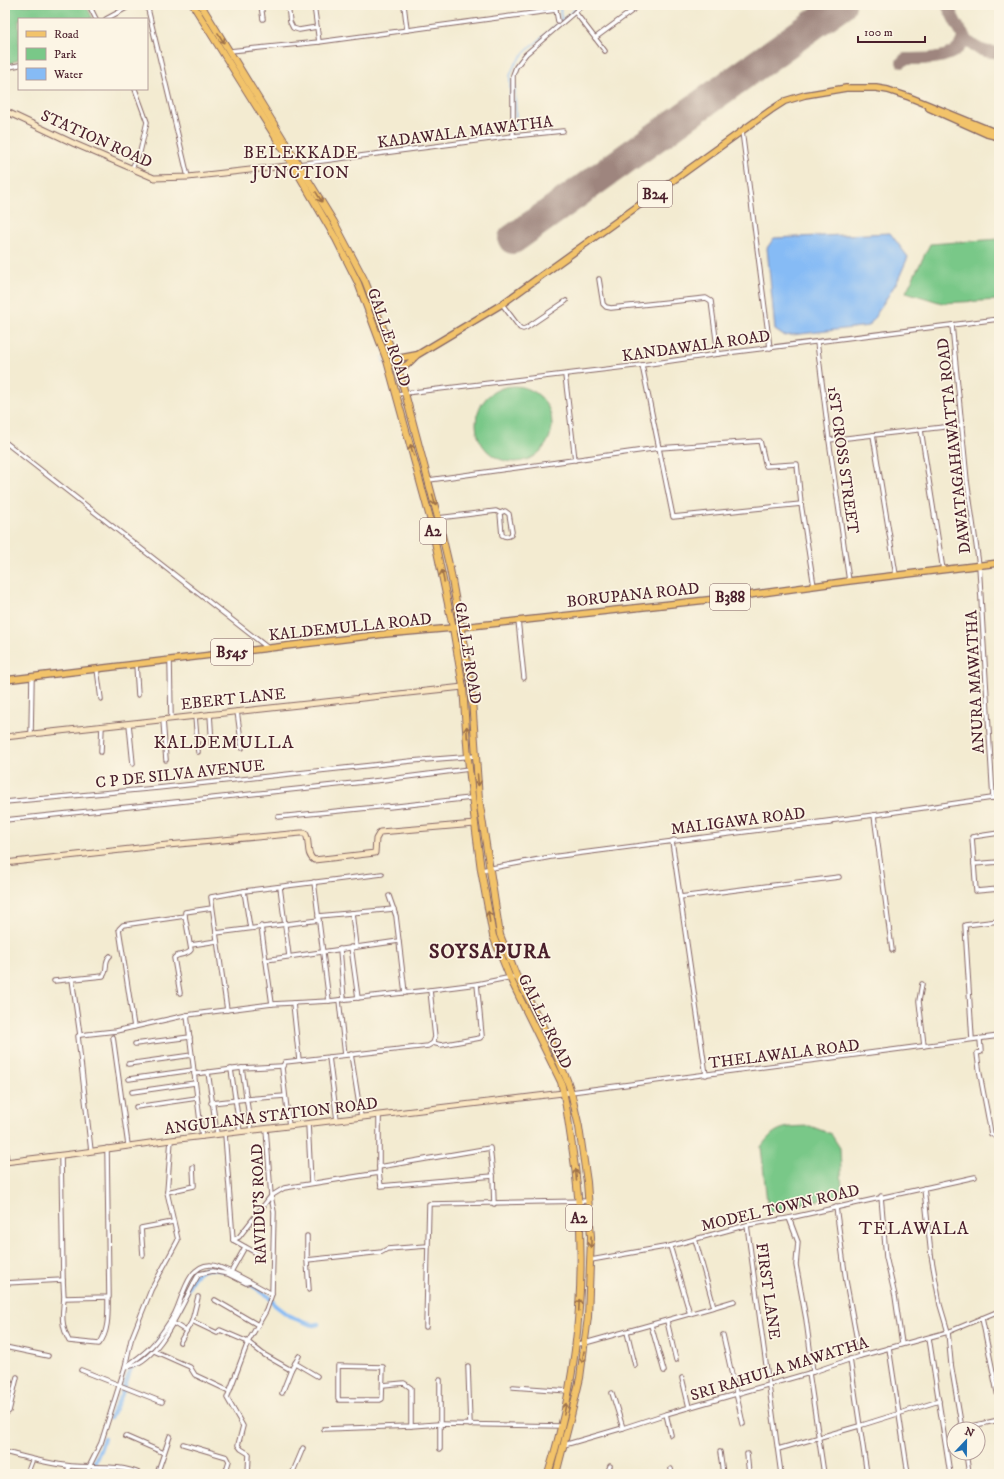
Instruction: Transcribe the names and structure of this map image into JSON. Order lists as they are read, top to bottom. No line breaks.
{"streets":{"highway":["GALLE ROAD","A2"],"main road":["B24","BORUPANA ROAD","B388","KALDEMULLA ROAD","B545"],"street":["KADAWALA MAWATHA","STATION ROAD","KANDAWALA ROAD","DAWATAGAHAWATTA ROAD","1ST CROSS STREET","ANURA MAWATHA","EBERT LANE","C P DE SILVA AVENUE","MALIGAWA ROAD","THELAWALA ROAD","ANGULANA STATION ROAD","RAVIDU'S ROAD","MODEL TOWN ROAD","FIRST LANE","SRI RAHULA MAWATHA"]},"crossings":[["KADAWALA MAWATHA","STATION ROAD"],["KADAWALA MAWATHA","GALLE ROAD"],["STATION ROAD","GALLE ROAD"],["B24","GALLE ROAD"],["GALLE ROAD","KANDAWALA ROAD"],["GALLE ROAD","A2"],["GALLE ROAD","BORUPANA ROAD"],["GALLE ROAD","KALDEMULLA ROAD"],["GALLE ROAD","EBERT LANE"],["GALLE ROAD","C P DE SILVA AVENUE"],["GALLE ROAD","MALIGAWA ROAD"],["GALLE ROAD","THELAWALA ROAD"],["GALLE ROAD","ANGULANA STATION ROAD"],["GALLE ROAD","MODEL TOWN ROAD"],["KANDAWALA ROAD","DAWATAGAHAWATTA ROAD"],["KANDAWALA ROAD","1ST CROSS STREET"],["DAWATAGAHAWATTA ROAD","BORUPANA ROAD"],["DAWATAGAHAWATTA ROAD","ANURA MAWATHA"],["1ST CROSS STREET","BORUPANA ROAD"],["A2","SRI RAHULA MAWATHA"],["BORUPANA ROAD","KALDEMULLA ROAD"],["BORUPANA ROAD","ANURA MAWATHA"],["ANURA MAWATHA","MALIGAWA ROAD"],["ANGULANA STATION ROAD","RAVIDU'S ROAD"],["MODEL TOWN ROAD","FIRST LANE"],["FIRST LANE","SRI RAHULA MAWATHA"]],"districts":["BELEKKADE JUNCTION","KALDEMULLA","SOYSAPURA","TELAWALA"],"legend":["Road","Park","Water"],"scale_bar":"100 m","north":"top"}
